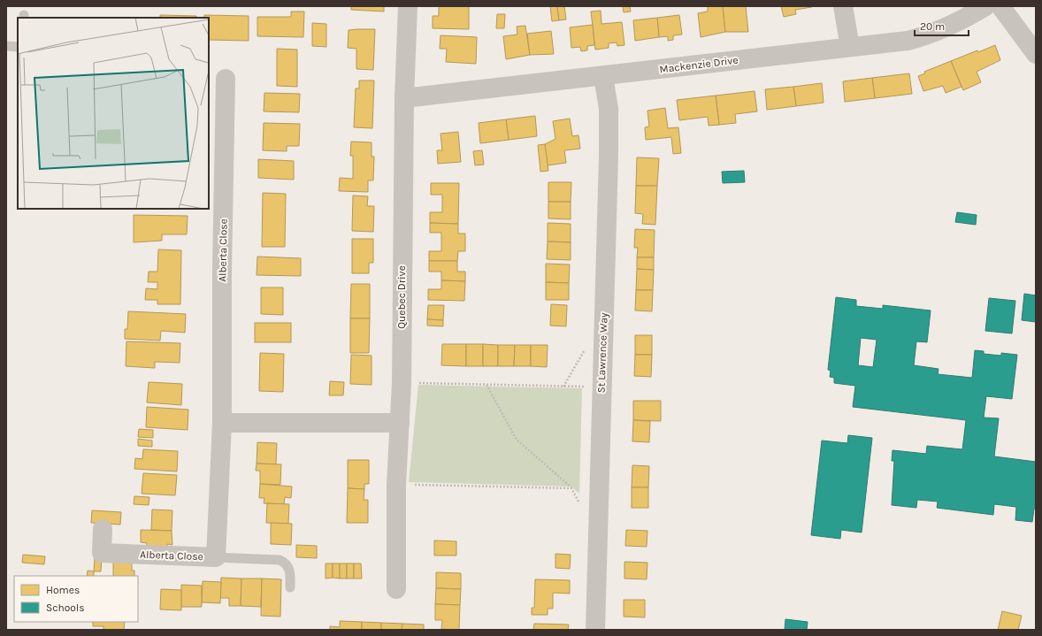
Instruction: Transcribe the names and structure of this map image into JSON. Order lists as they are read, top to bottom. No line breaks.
{"streets":{"street":["Mackenzie Drive","Alberta Close","Quebec Drive","St Lawrence Way"]},"crossings":[["Mackenzie Drive","Quebec Drive"],["Mackenzie Drive","St Lawrence Way"]],"legend":["Homes","Schools"],"scale_bar":"20 m"}
